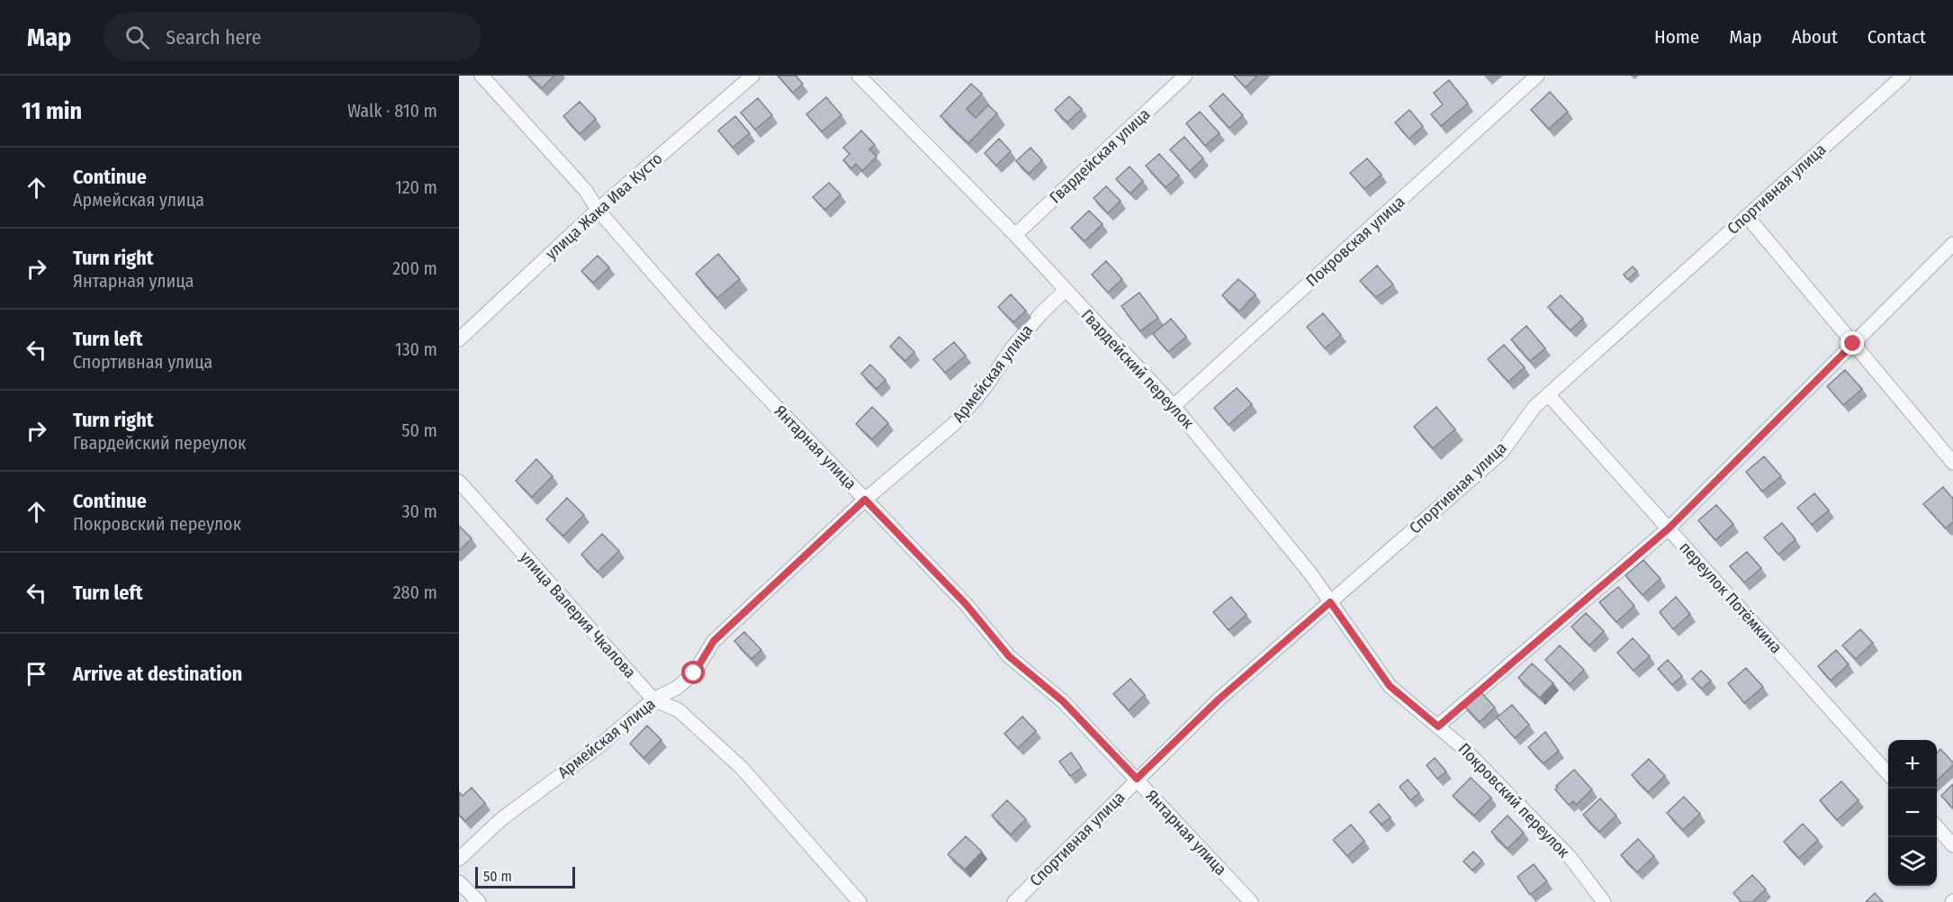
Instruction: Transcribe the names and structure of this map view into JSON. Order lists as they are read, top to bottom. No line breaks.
{"streets":{"street":["Гвардейская улица","Спортивная улица","улица Жака Ива Кусто","Покровская улица","Гвардейский переулок","Армейская улица","Янтарная улица","переулок Потёмкина","улица Валерия Чкалова","Покровский переулок"]},"crossings":[["Гвардейская улица","Гвардейский переулок"],["Спортивная улица","Гвардейский переулок"],["Спортивная улица","Янтарная улица"],["Спортивная улица","переулок Потёмкина"],["улица Жака Ива Кусто","Янтарная улица"],["Покровская улица","Гвардейский переулок"],["Гвардейский переулок","Армейская улица"],["Гвардейский переулок","Покровский переулок"],["Армейская улица","Янтарная улица"],["Армейская улица","улица Валерия Чкалова"]],"scale_bar":"50 m","page":{"header":"Map","search":"Search here","nav":["Home","Map","About","Contact"],"heading":["11 min","Walk · 810 m"],"list":[["Continue","Армейская улица","120 m"],["Turn right","Янтарная улица","200 m"],["Turn left","Спортивная улица","130 m"],["Turn right","Гвардейский переулок","50 m"],["Continue","Покровский переулок","30 m"],["Turn left","280 m"],"Arrive at destination"],"map_buttons":["+","−"],"scale":"50 m"}}
